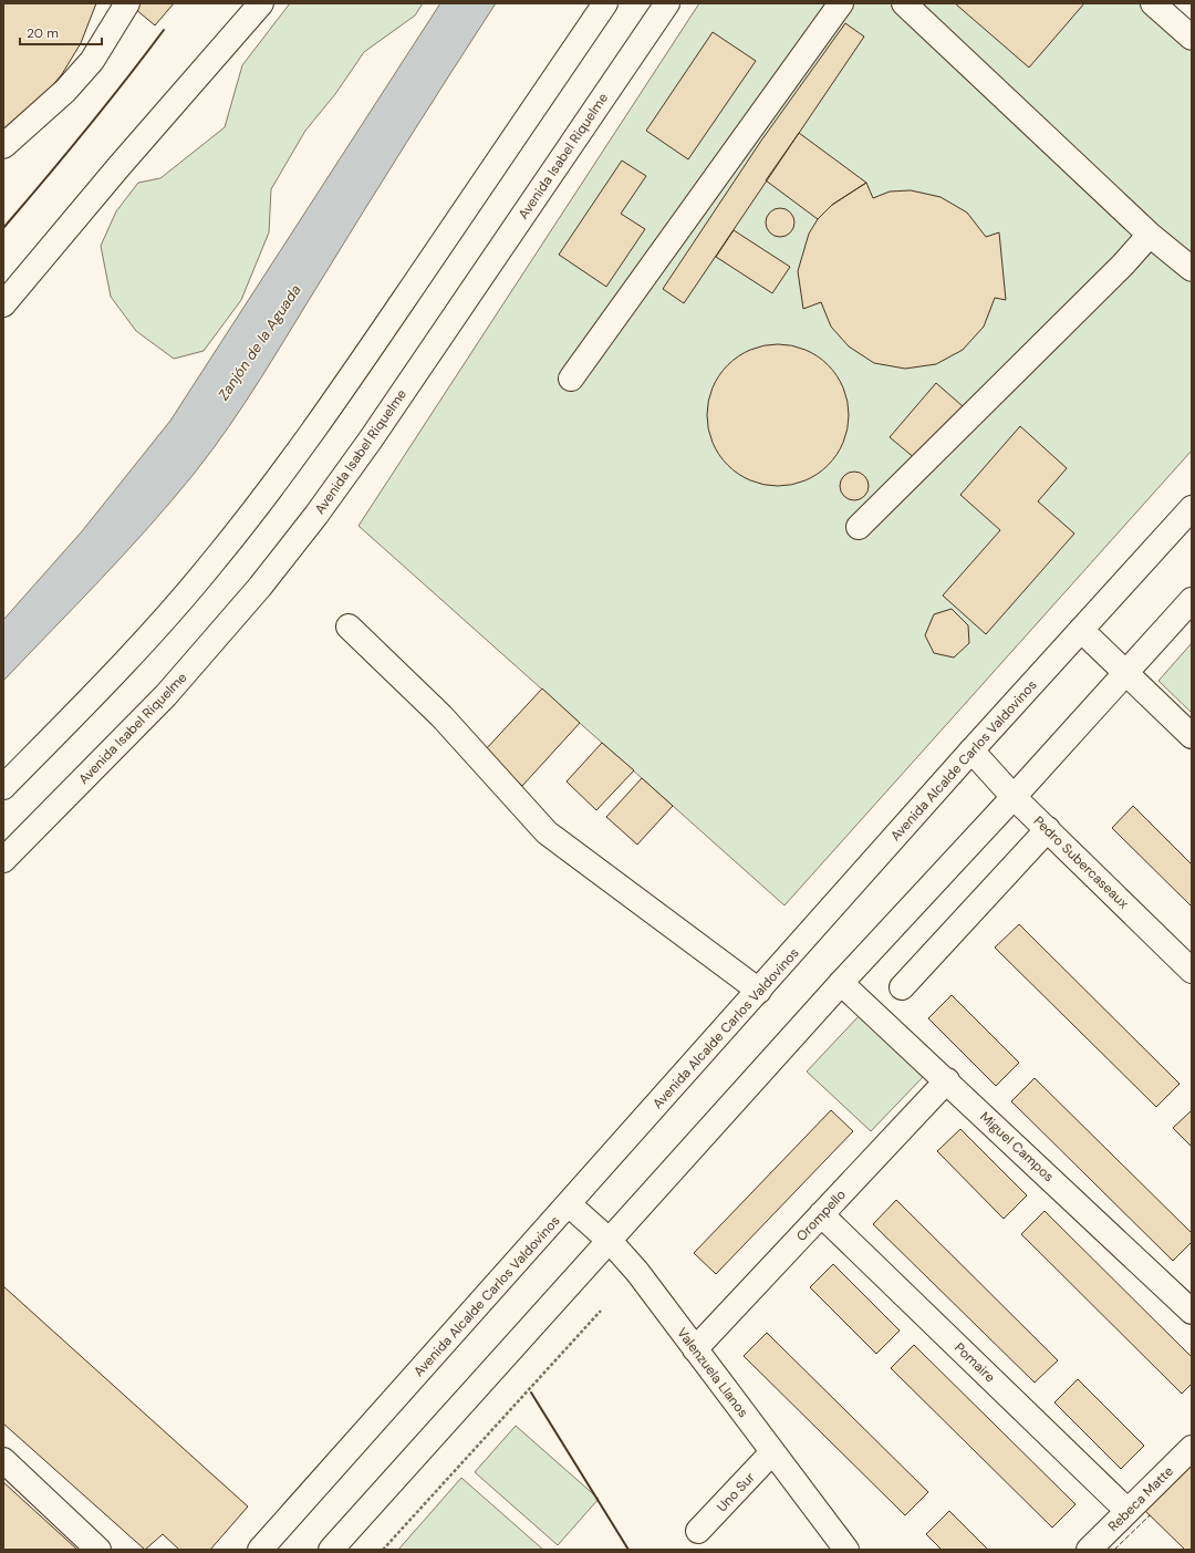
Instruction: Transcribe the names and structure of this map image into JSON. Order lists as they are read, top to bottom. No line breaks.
{"streets":{"main road":["Avenida Isabel Riquelme","Avenida Alcalde Carlos Valdovinos","Pedro Subercaseaux","Miguel Campos","Orompello","Pomaire","Valenzuela Llanos","Uno Sur","Rebeca Matte"]},"crossings":[["Avenida Alcalde Carlos Valdovinos","Pedro Subercaseaux"],["Avenida Alcalde Carlos Valdovinos","Valenzuela Llanos"],["Miguel Campos","Orompello"],["Orompello","Pomaire"],["Orompello","Valenzuela Llanos"],["Pomaire","Rebeca Matte"],["Valenzuela Llanos","Uno Sur"]],"water":["Zanjón de la Aguada"],"scale_bar":"20 m"}
